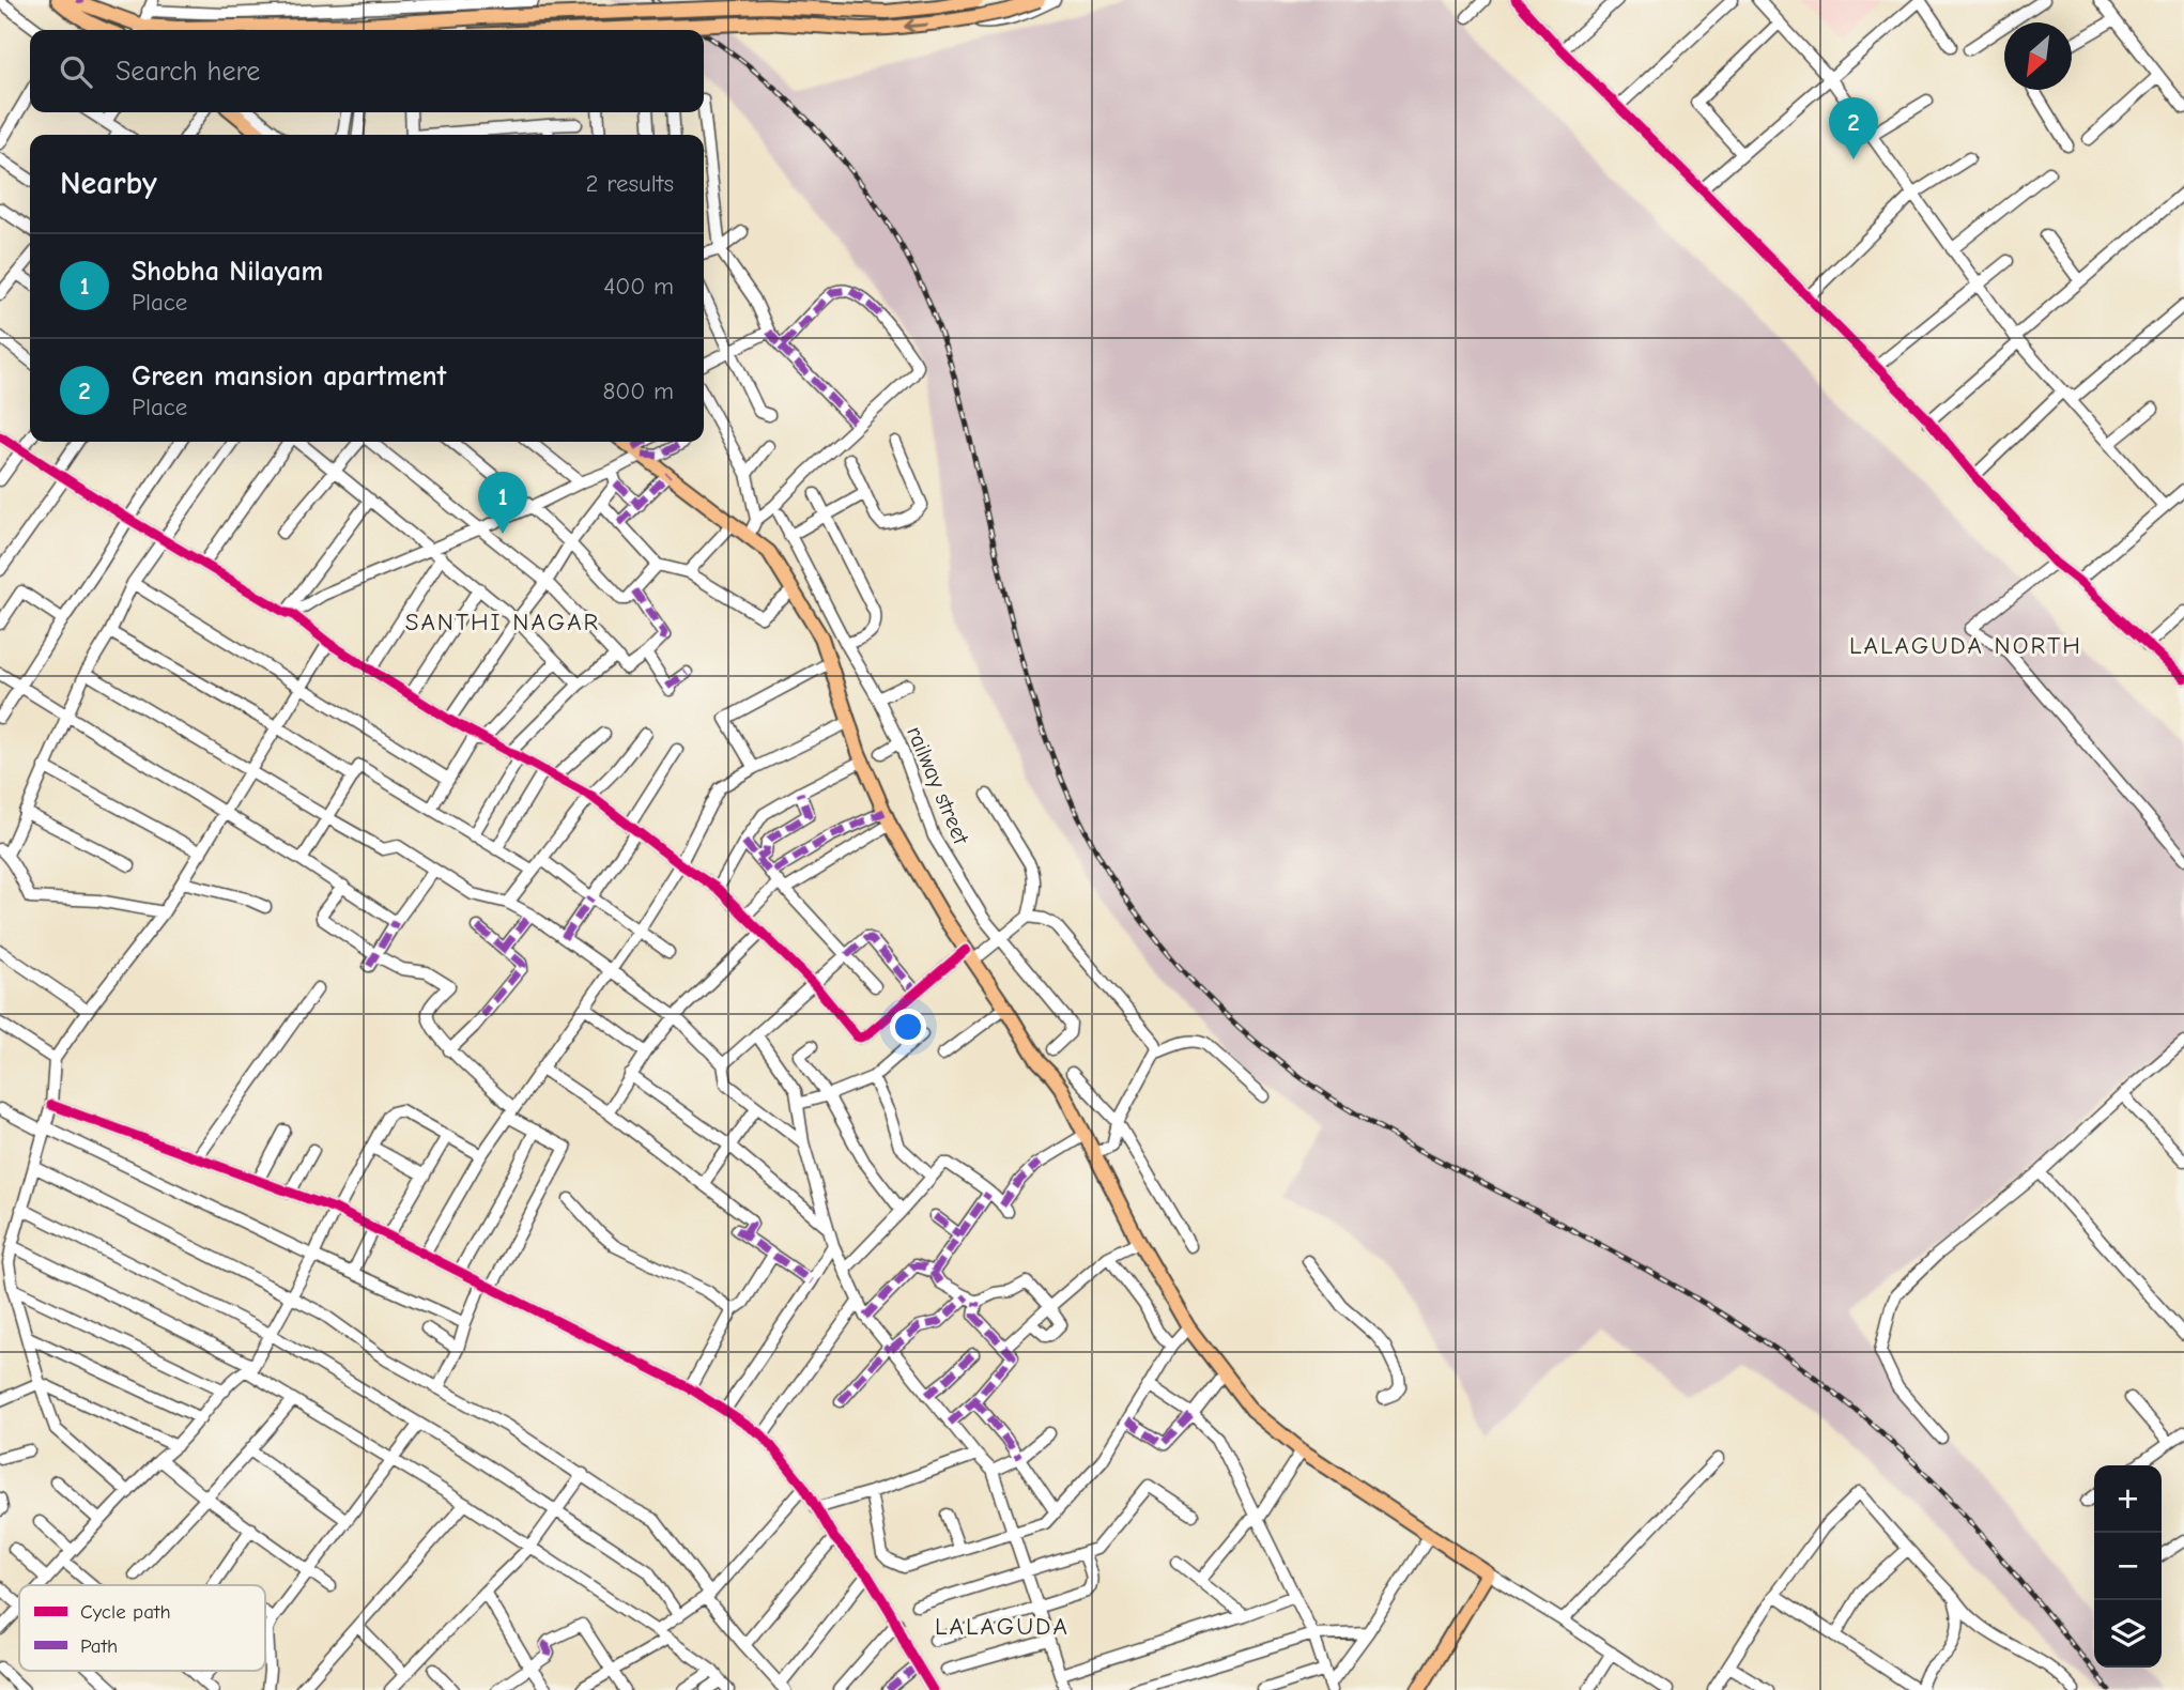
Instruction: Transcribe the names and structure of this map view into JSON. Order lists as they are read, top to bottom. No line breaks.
{"streets":{"street":["railway street"]},"districts":["SANTHI NAGAR","LALAGUDA NORTH","LALAGUDA"],"legend":["Cycle path","Path"],"north":"bottom left","page":{"search":"Search here","pins":["2","1"],"heading":["Nearby","2 results"],"list":[{"mark":"1","name":"Shobha Nilayam","note":"Place","value":"400 m"},{"mark":"2","name":"Green mansion apartment","note":"Place","value":"800 m"}],"map_buttons":["+","−"]}}
